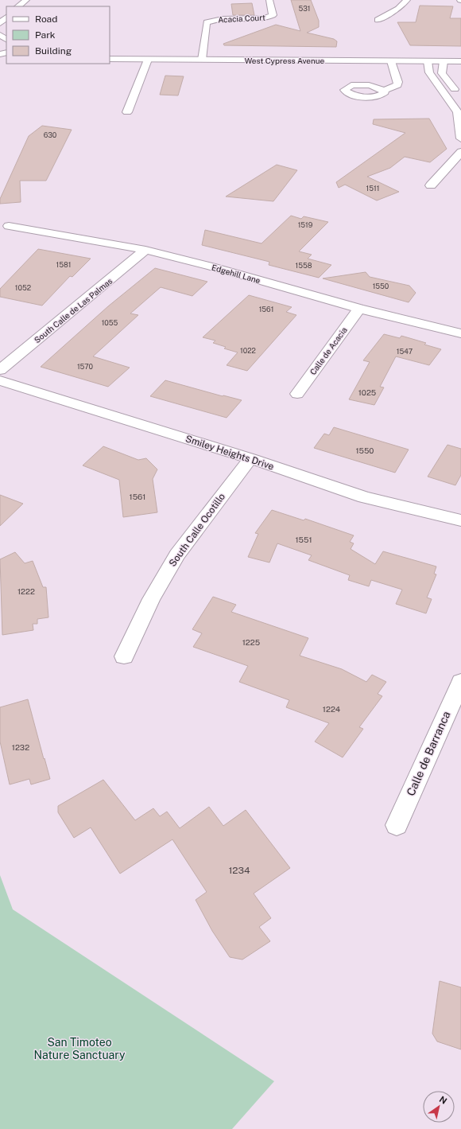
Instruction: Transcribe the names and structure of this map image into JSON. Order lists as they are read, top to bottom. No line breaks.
{"streets":{"street":["Acacia Court","West Cypress Avenue","Edgehill Lane","South Calle de Las Palmas","Calle de Acacia","Smiley Heights Drive","South Calle Ocotillo","Calle de Barranca"]},"crossings":[["Acacia Court","West Cypress Avenue"],["Edgehill Lane","South Calle de Las Palmas"],["Edgehill Lane","Calle de Acacia"],["Smiley Heights Drive","South Calle Ocotillo"]],"parks":["San Timoteo Nature Sanctuary"],"house_numbers":["531","630","1511","1519","1581","1558","1550","1052","1561","1055","1022","1547","1570","1025","1550","1561","1551","1222","1225","1224","1232","1234"],"legend":["Road","Park","Building"],"north":"top right"}
